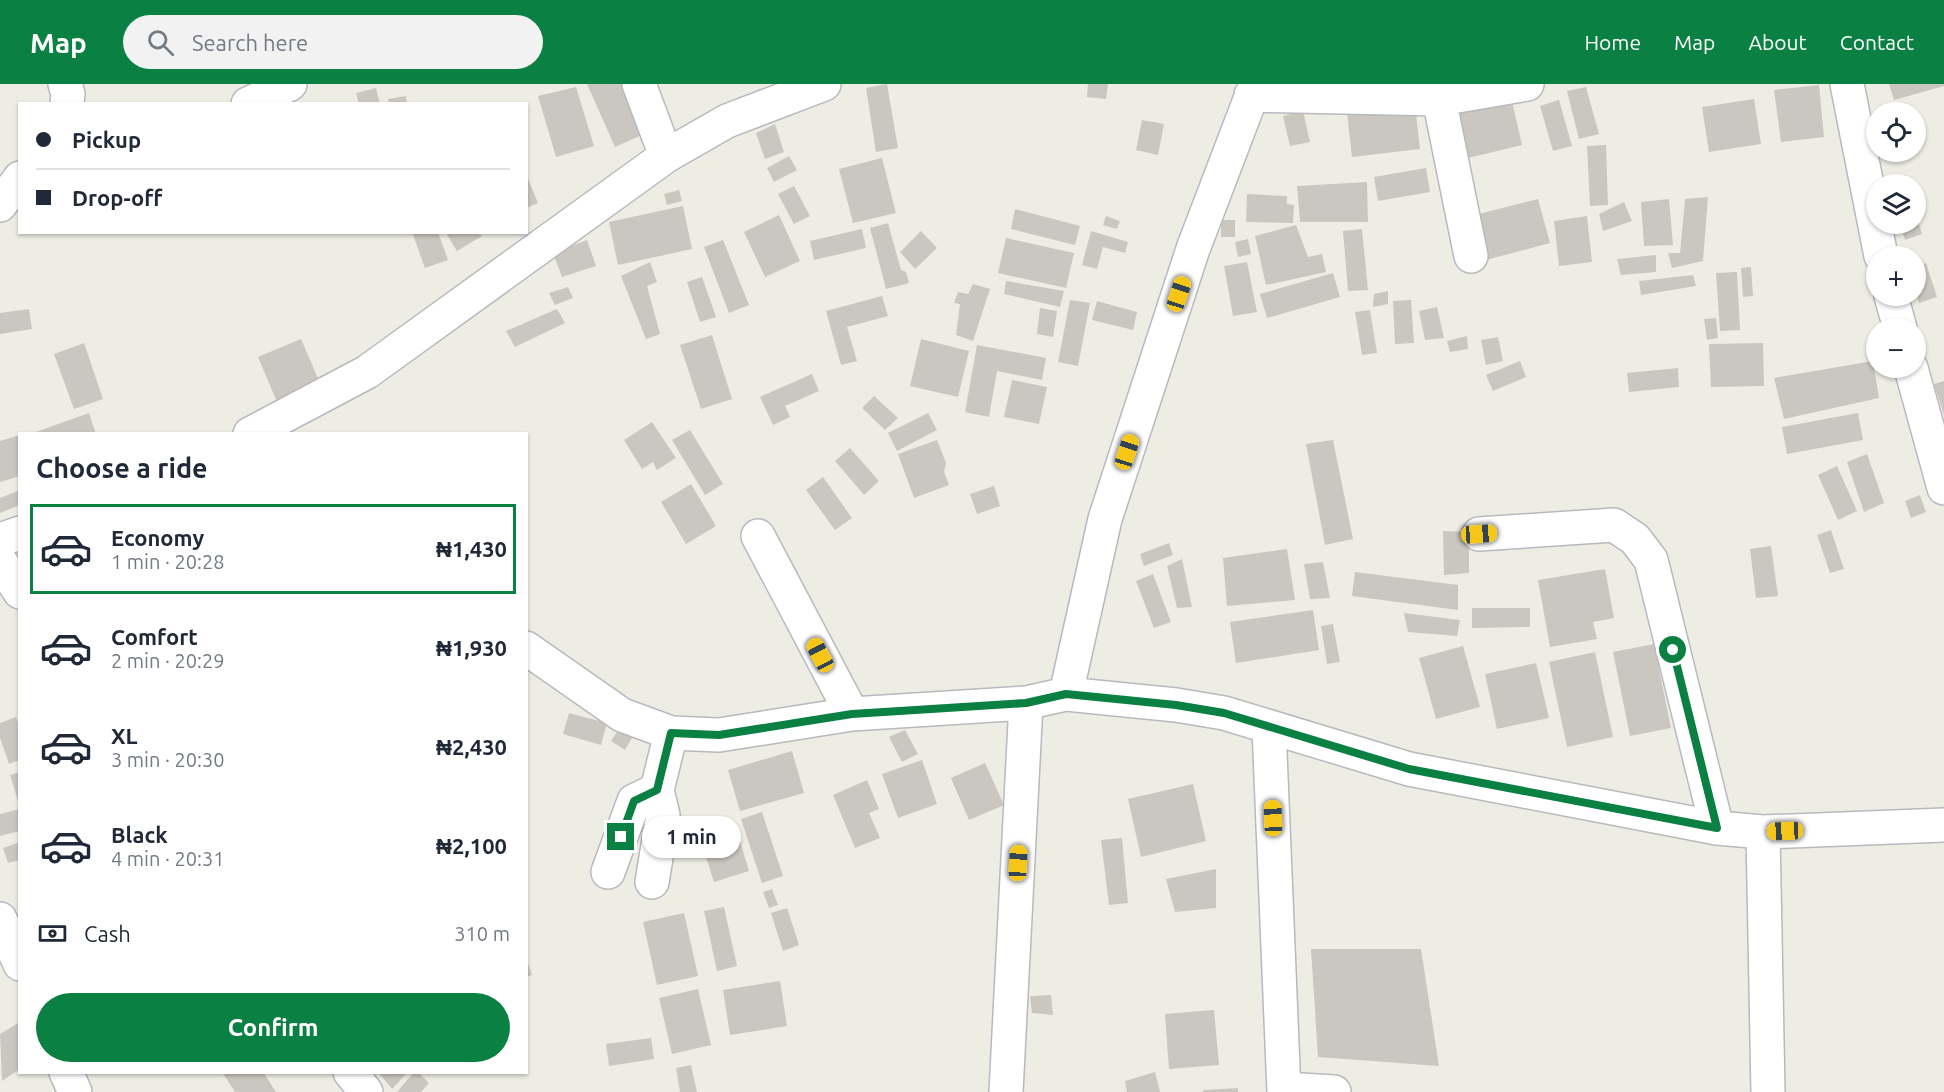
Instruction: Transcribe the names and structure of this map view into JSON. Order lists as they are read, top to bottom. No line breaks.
{"page":{"header":"Map","search":"Search here","nav":["Home","Map","About","Contact"],"map_buttons":["+","−"],"banner":["Pickup","Drop-off"],"heading":"Choose a ride","list":[{"name":"Economy","note":"1 min · 20:28","value":"₦1,430"},{"name":"Comfort","note":"2 min · 20:29","value":"₦1,930"},{"name":"XL","note":"3 min · 20:30","value":"₦2,430"},{"name":"Black","note":"4 min · 20:31","value":"₦2,100"}],"bubble":"1 min","pay":["Cash","310 m"],"buttons":"Confirm"}}
